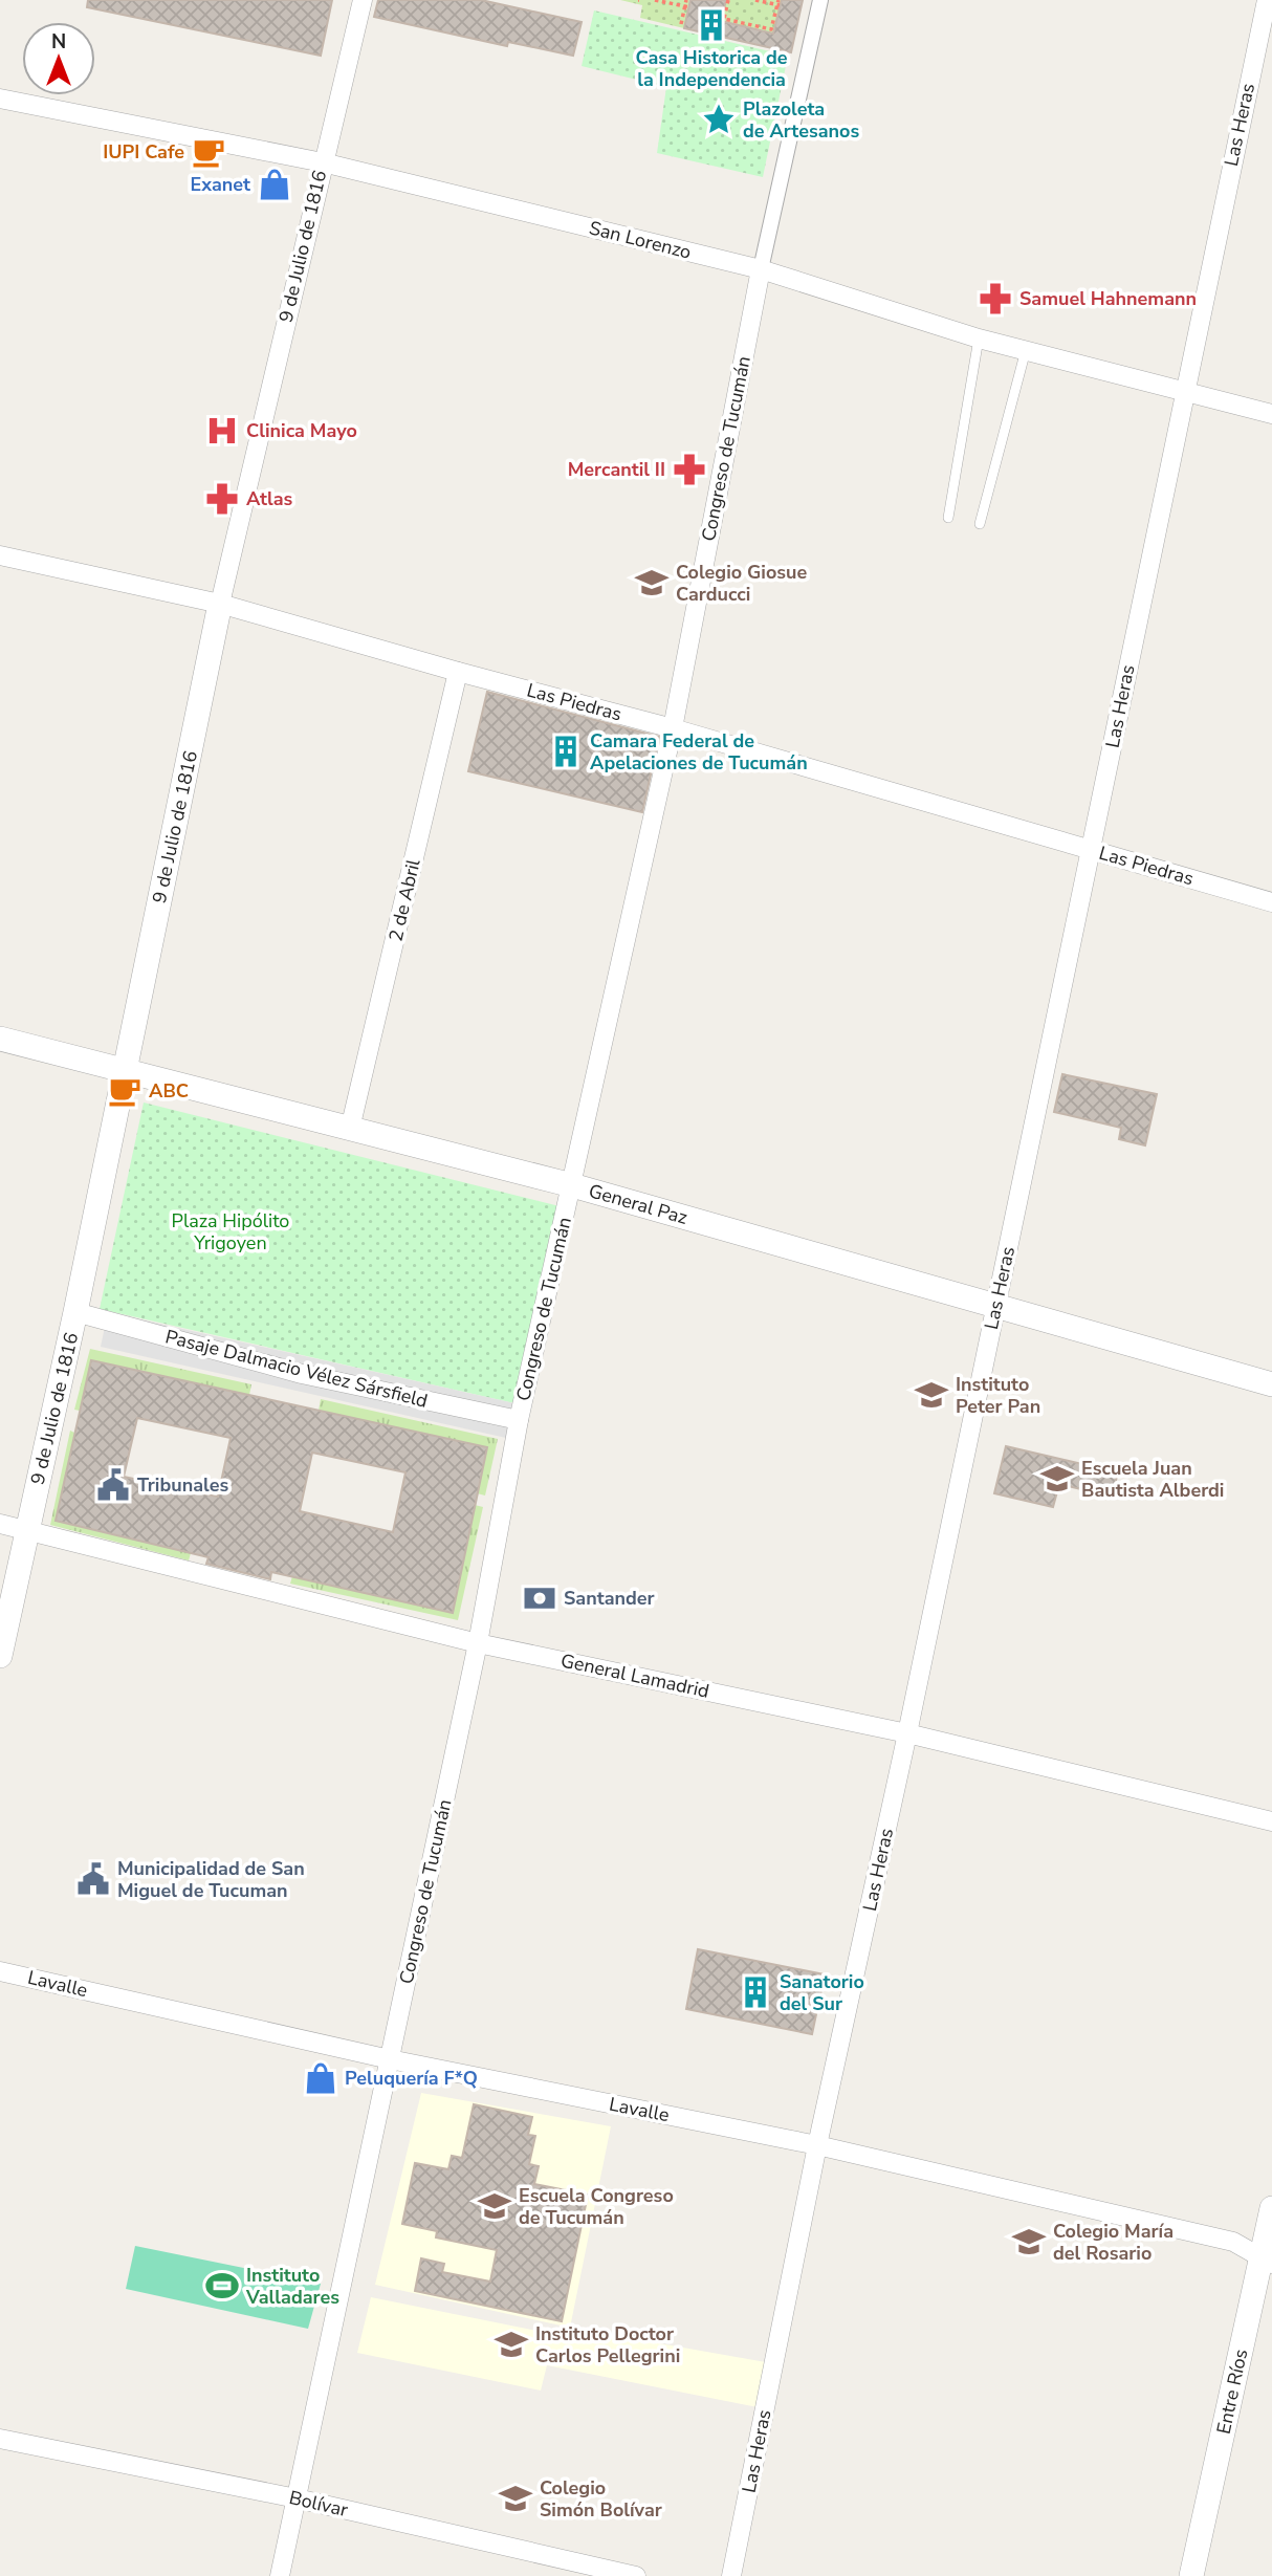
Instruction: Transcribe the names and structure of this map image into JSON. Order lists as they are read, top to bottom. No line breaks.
{"streets":{"street":["Las Heras","San Lorenzo","9 de Julio de 1816","Congreso de Tucumán","Las Piedras","2 de Abril","General Paz","Pasaje Dalmacio Vélez Sársfield","General Lamadrid","Lavalle","Entre Ríos","Bolívar"]},"crossings":[["Las Heras","San Lorenzo"],["Las Heras","Las Piedras"],["Las Heras","General Paz"],["Las Heras","General Lamadrid"],["Las Heras","Lavalle"],["San Lorenzo","9 de Julio de 1816"],["San Lorenzo","Congreso de Tucumán"],["9 de Julio de 1816","Las Piedras"],["9 de Julio de 1816","General Paz"],["9 de Julio de 1816","Pasaje Dalmacio Vélez Sársfield"],["9 de Julio de 1816","General Lamadrid"],["Congreso de Tucumán","Las Piedras"],["Congreso de Tucumán","General Paz"],["Congreso de Tucumán","Pasaje Dalmacio Vélez Sársfield"],["Congreso de Tucumán","General Lamadrid"],["Congreso de Tucumán","Lavalle"],["Congreso de Tucumán","Bolívar"],["Las Piedras","2 de Abril"],["2 de Abril","General Paz"],["Lavalle","Entre Ríos"]],"parks":["Plaza Hipólito Yrigoyen"],"places":{"building":["Casa Historica de la Independencia","Camara Federal de Apelaciones de Tucumán","Sanatorio del Sur"],"place":["Plazoleta de Artesanos"],"cafe":["IUPI Cafe","ABC"],"shop":["Exanet","Peluquería F*Q"],"pharmacy":["Samuel Hahnemann","Mercantil II","Atlas"],"hospital":["Clinica Mayo"],"school or university":["Colegio Giosue Carducci","Instituto Peter Pan","Escuela Juan Bautista Alberdi","Escuela Congreso de Tucumán","Colegio María del Rosario","Instituto Doctor Carlos Pellegrini","Colegio Simón Bolívar"],"public building":["Tribunales","Municipalidad de San Miguel de Tucuman"],"bank":["Santander"],"sports":["Instituto Valladares"]},"north":"top"}
